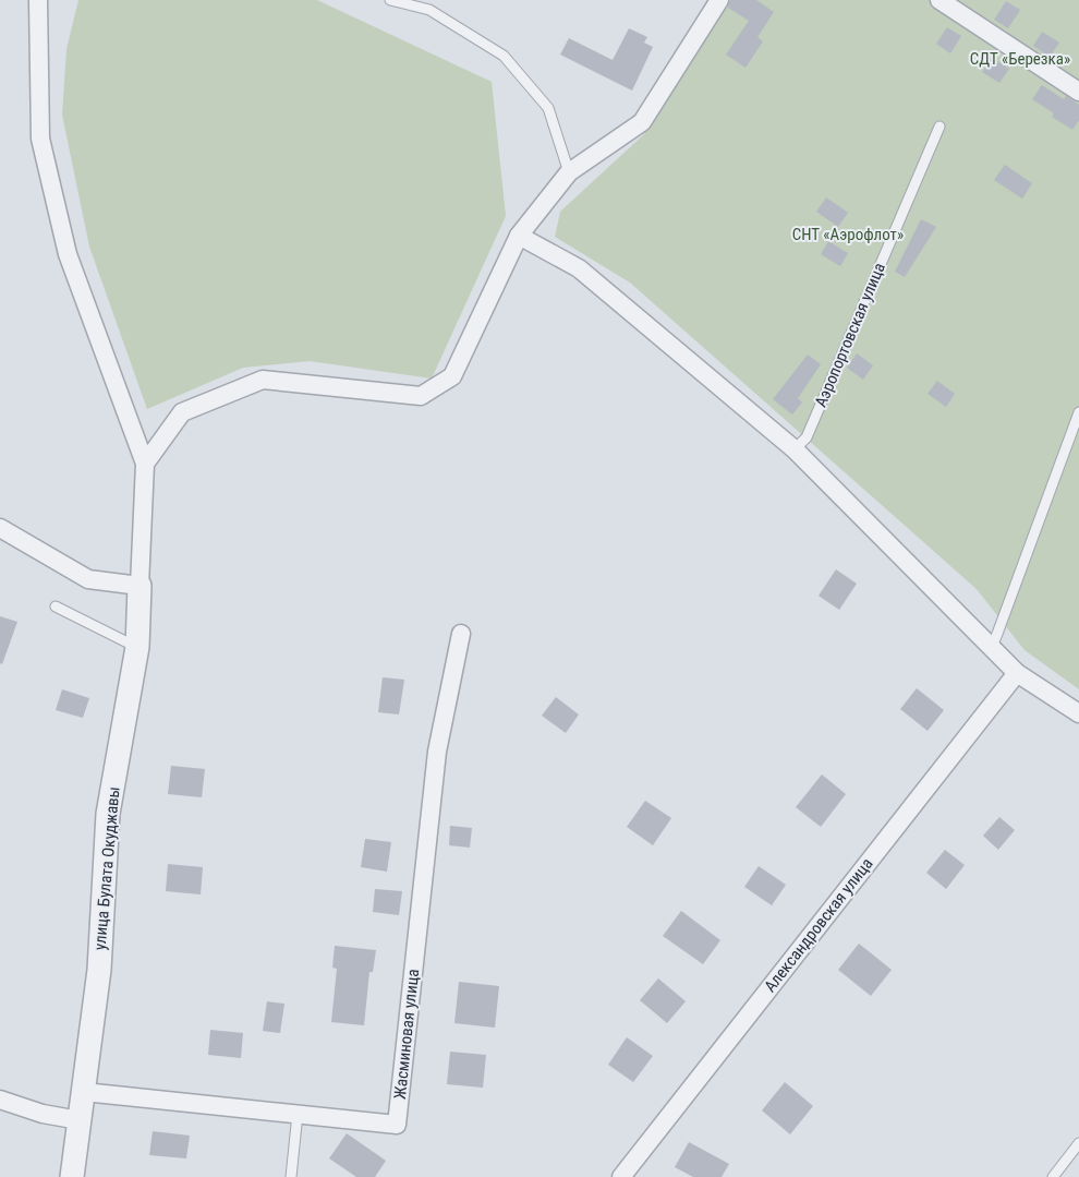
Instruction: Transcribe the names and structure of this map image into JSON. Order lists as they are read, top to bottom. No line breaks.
{"streets":{"street":["улица Булата Окуджавы","Александровская улица","Жасминовая улица"],"lane":["Аэропортовская улица"]},"crossings":[["улица Булата Окуджавы","Жасминовая улица"]],"parks":["СДТ «Березка»","СНТ «Аэрофлот»"]}
